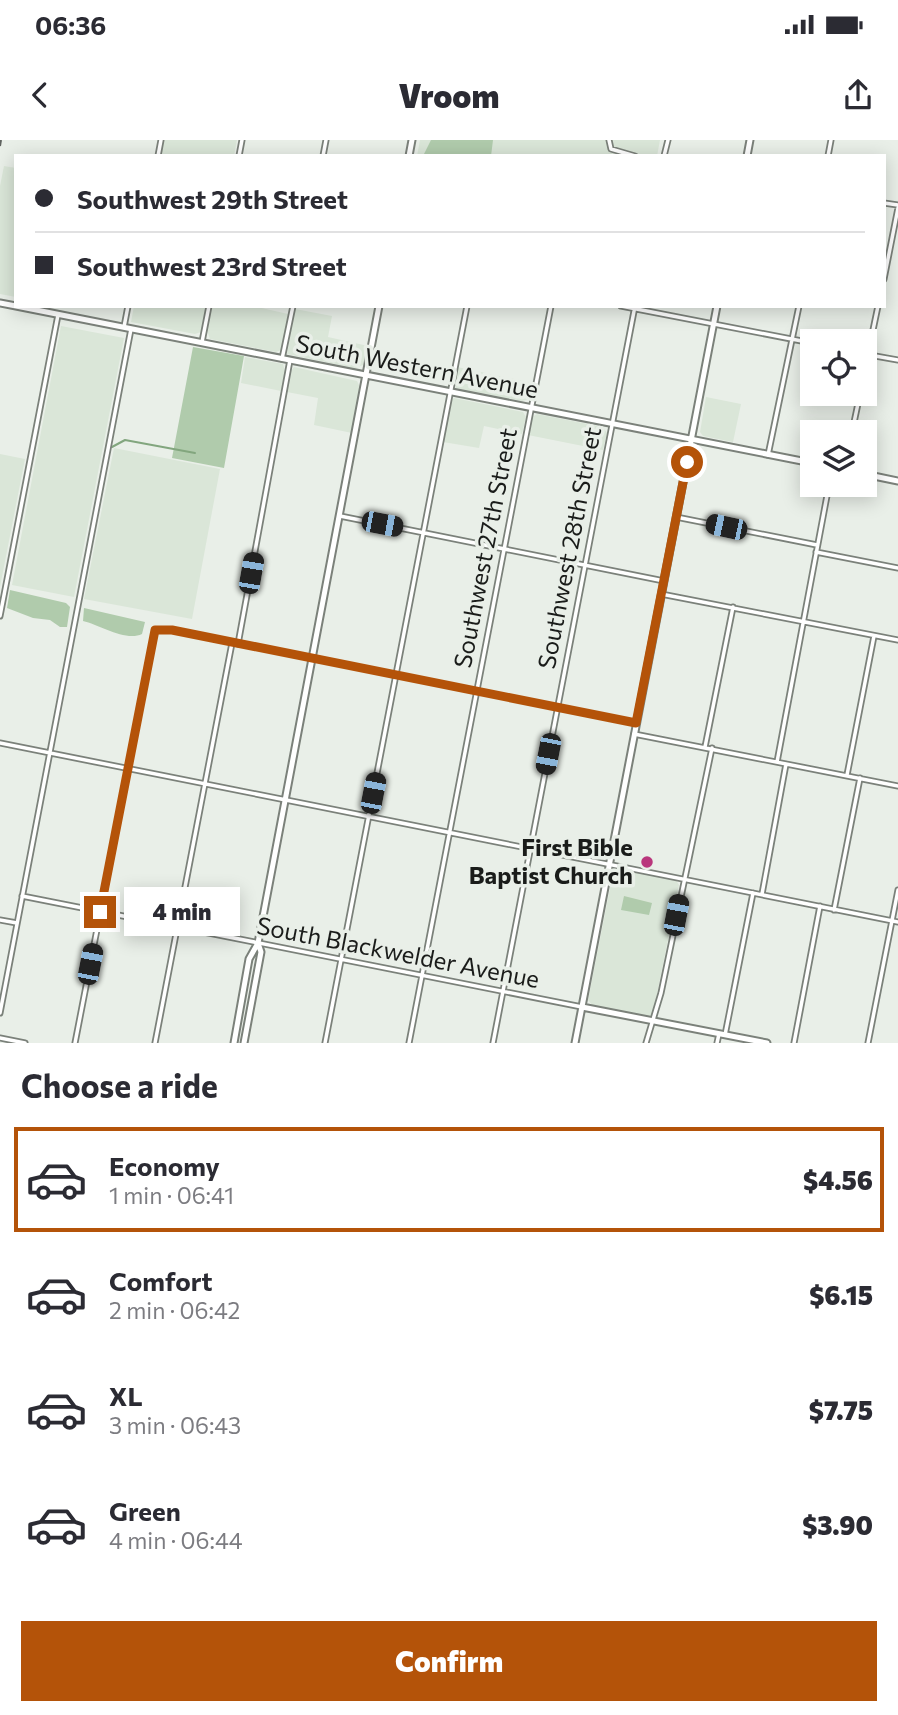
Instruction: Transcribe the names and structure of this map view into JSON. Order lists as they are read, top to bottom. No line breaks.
{"streets":{"main road":["South Western Avenue","South Blackwelder Avenue"],"street":["Southwest 27th Street","Southwest 28th Street"]},"crossings":[["South Western Avenue","Southwest 27th Street"],["South Western Avenue","Southwest 28th Street"],["Southwest 27th Street","South Blackwelder Avenue"],["Southwest 28th Street","South Blackwelder Avenue"]],"places":["First Bible Baptist Church"],"page":{"status":"06:36","header":"Vroom","banner":["Southwest 29th Street","Southwest 23rd Street"],"bubble":"4 min","heading":"Choose a ride","list":[{"name":"Economy","note":"1 min · 06:41","value":"$4.56"},{"name":"Comfort","note":"2 min · 06:42","value":"$6.15"},{"name":"XL","note":"3 min · 06:43","value":"$7.75"},{"name":"Green","note":"4 min · 06:44","value":"$3.90"}],"buttons":"Confirm"}}
